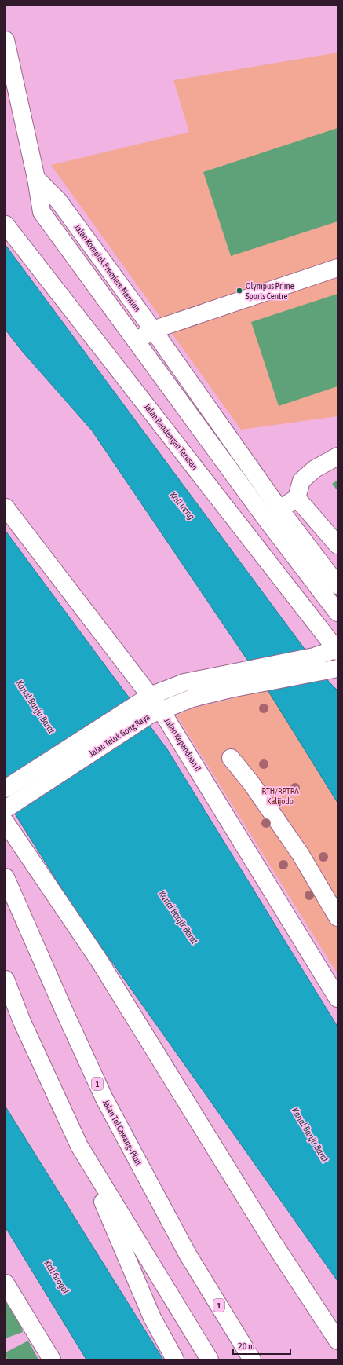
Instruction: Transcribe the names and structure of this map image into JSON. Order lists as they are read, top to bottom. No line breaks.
{"streets":{"main road":["Jalan Komplek Premiere Mension","Jalan Bandengan Terusan","Jalan Teluk Gong Raya","Jalan Kepanduan II","1","Jalan Tol Cawang–Pluit"]},"crossings":[["Jalan Bandengan Terusan","Jalan Teluk Gong Raya"],["Jalan Teluk Gong Raya","Jalan Kepanduan II"]],"water":["Kali Ireng","Kanal Banjir Barat","Kali Grogol"],"parks":["RTH/RPTRA Kalijodo"],"places":["Olympus Prime Sports Centre"],"scale_bar":"20 m"}
